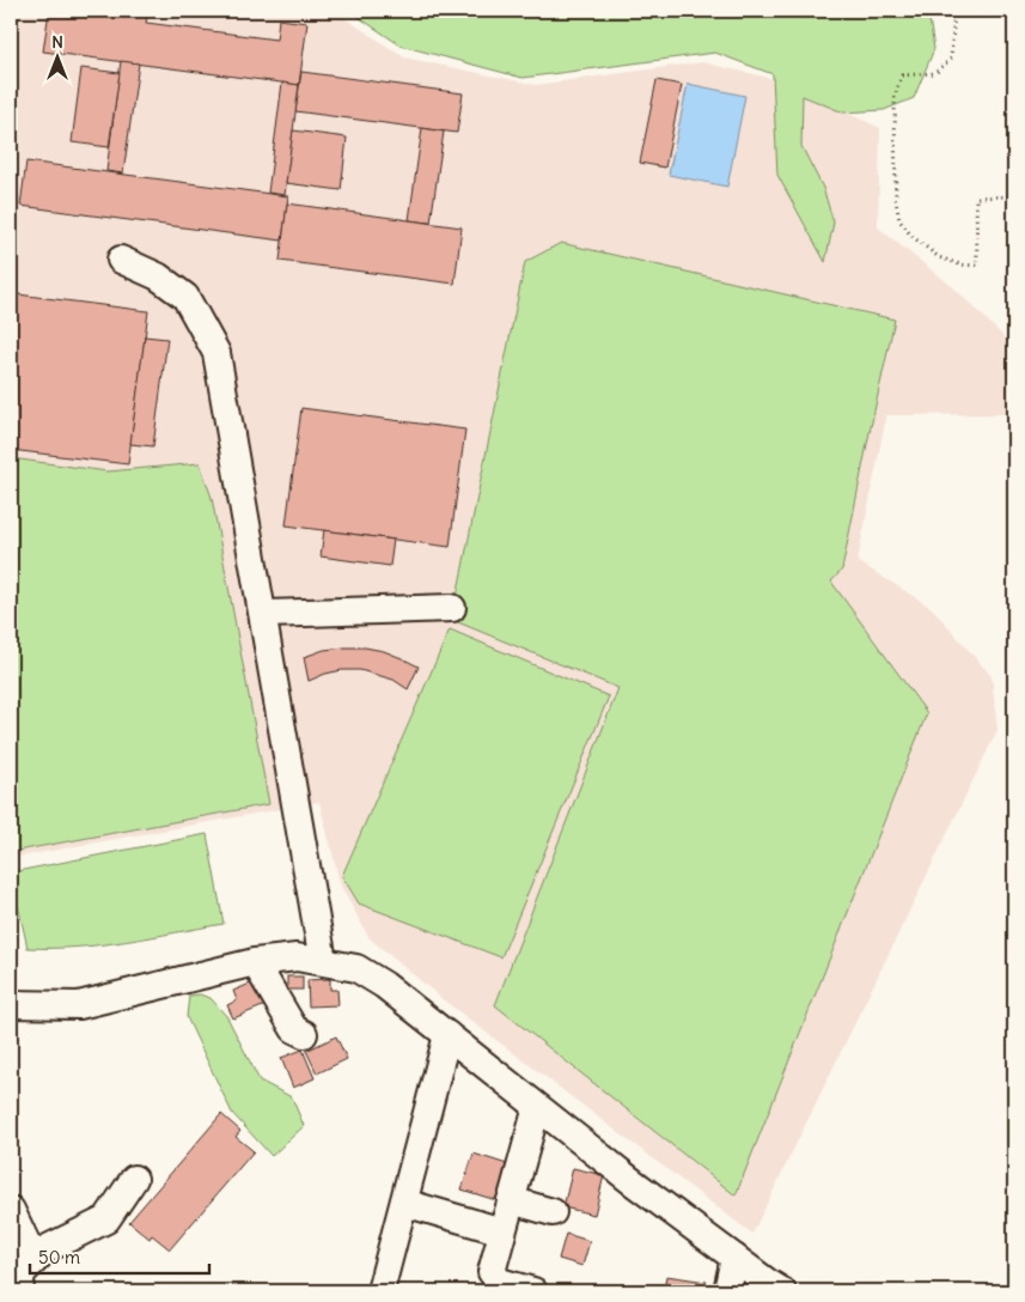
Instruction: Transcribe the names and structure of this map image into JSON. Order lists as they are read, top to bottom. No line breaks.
{"scale_bar":"50 m","north":"top"}
